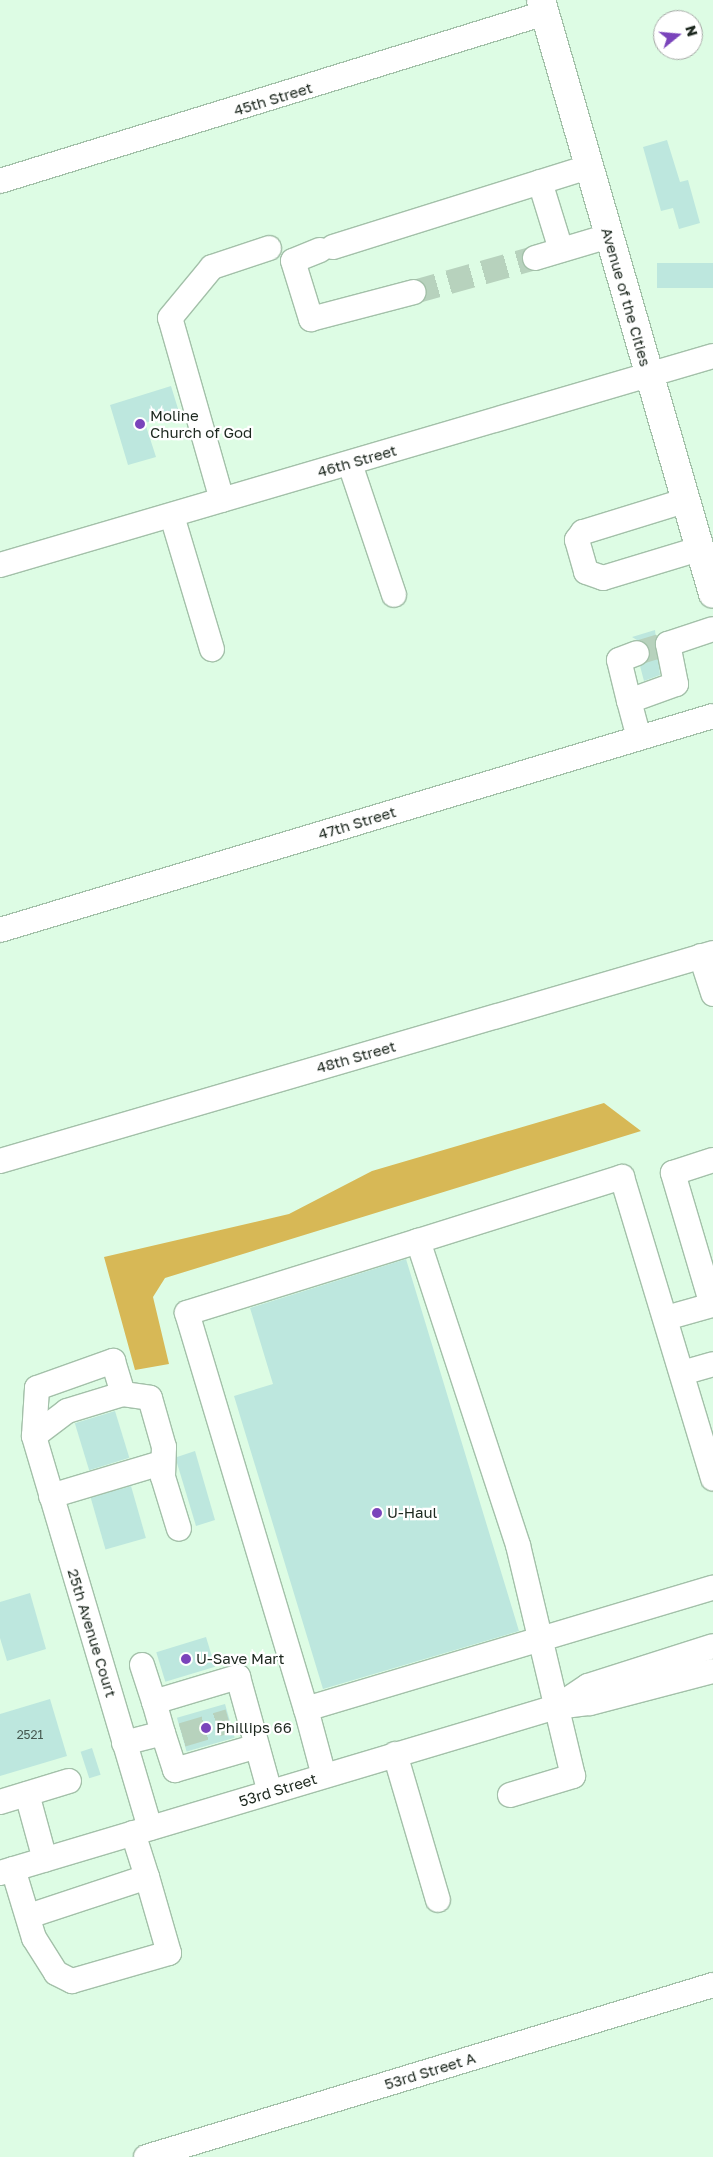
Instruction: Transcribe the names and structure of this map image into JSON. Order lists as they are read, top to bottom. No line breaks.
{"streets":{"main road":["Avenue of the Cities"],"street":["45th Street","46th Street","47th Street","48th Street","25th Avenue Court","53rd Street","53rd Street A"]},"crossings":[["45th Street","Avenue of the Cities"],["Avenue of the Cities","46th Street"],["25th Avenue Court","53rd Street"]],"places":["Moline Church of God","U-Haul","U-Save Mart","Phillips 66"],"house_numbers":["2521"],"north":"right"}
